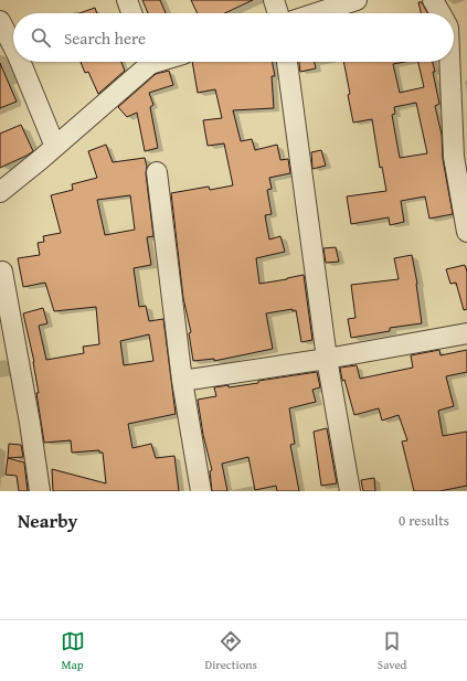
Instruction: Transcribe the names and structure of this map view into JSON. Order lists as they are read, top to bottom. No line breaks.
{"page":{"search":"Search here","heading":["Nearby","0 results"],"nav":["Map","Directions","Saved"]}}
